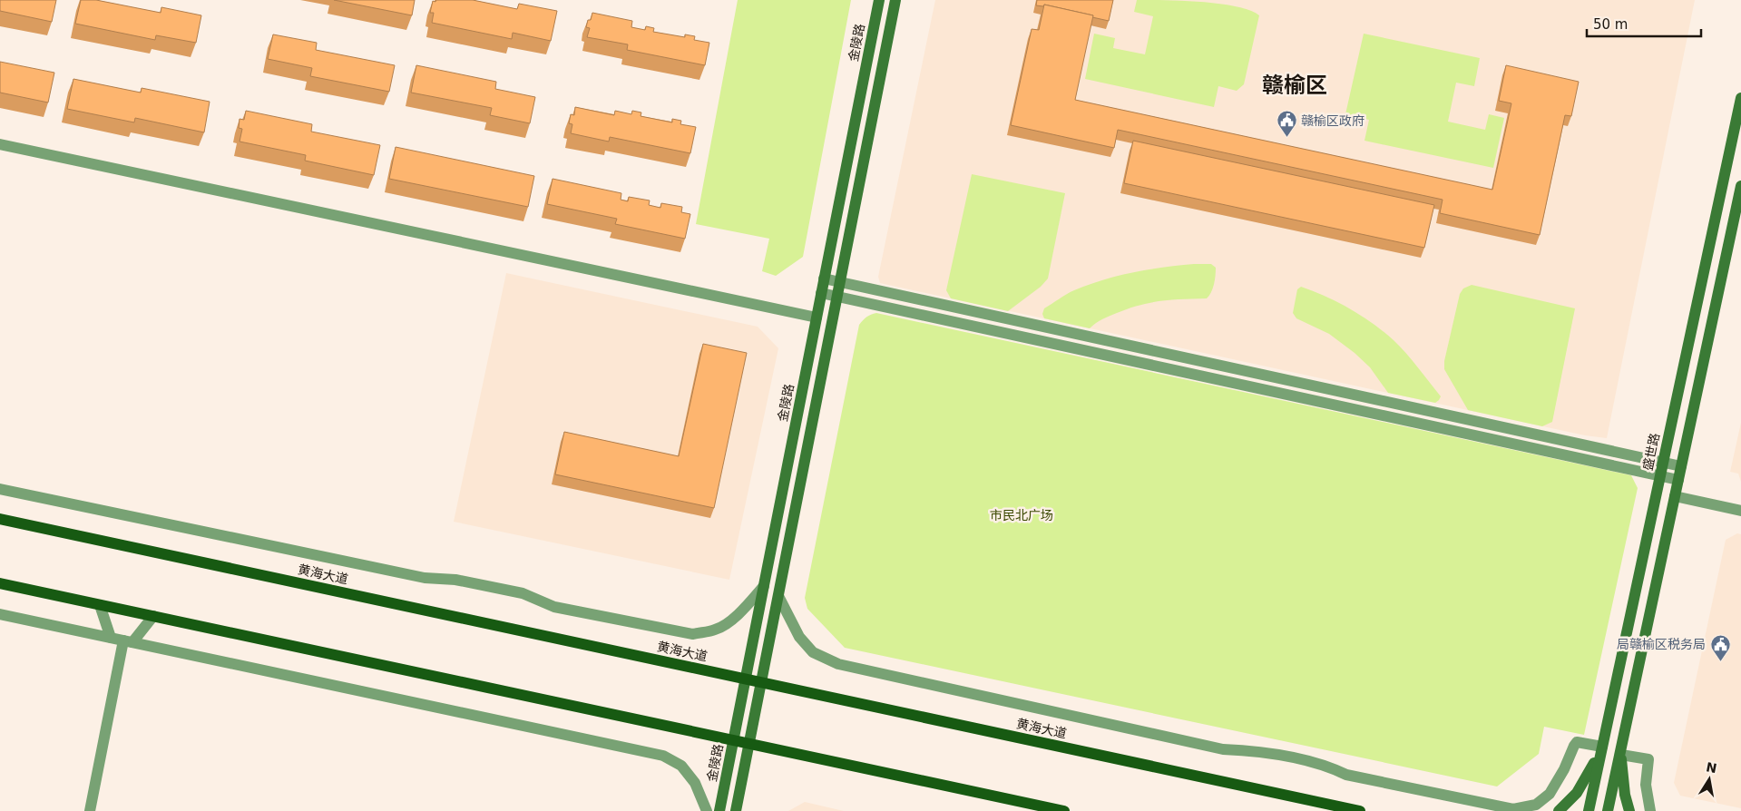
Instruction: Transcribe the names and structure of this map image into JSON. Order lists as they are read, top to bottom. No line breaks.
{"streets":{"main road":["黄海大道"],"street":["金陵路","盛世路"]},"crossings":[["金陵路","黄海大道"]],"districts":["赣榆区"],"parks":["市民北广场"],"places":{"public building":["赣榆区政府","局赣榆区税务局"]},"scale_bar":"50 m","north":"top"}
